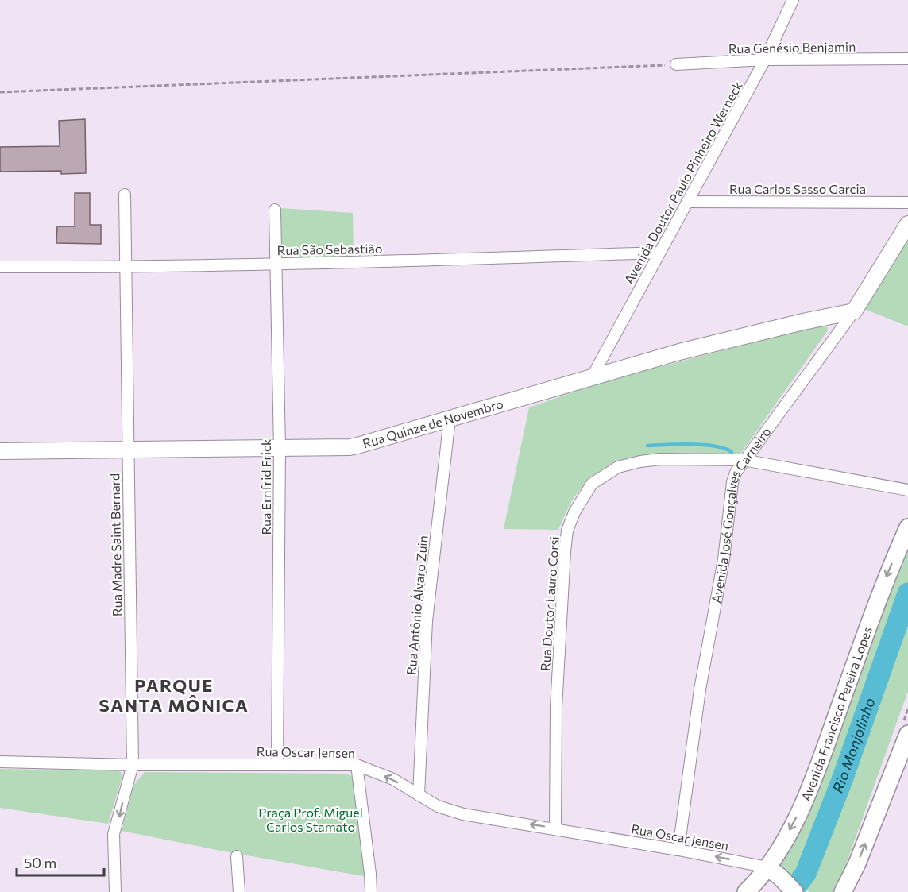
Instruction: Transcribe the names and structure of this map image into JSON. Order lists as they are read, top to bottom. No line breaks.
{"streets":{"main road":["Rua Quinze de Novembro","Avenida José Gonçalves Carneiro","Avenida Francisco Pereira Lopes"],"street":["Rua Genésio Benjamin","Avenida Doutor Paulo Pinheiro Werneck","Rua Carlos Sasso Garcia","Rua São Sebastião","Rua Ernfrid Frick","Rua Madre Saint Bernard","Rua Doutor Lauro Corsi","Rua Antônio Álvaro Zuin","Rua Oscar Jensen"]},"crossings":[["Rua Genésio Benjamin","Avenida Doutor Paulo Pinheiro Werneck"],["Avenida Doutor Paulo Pinheiro Werneck","Rua Carlos Sasso Garcia"],["Avenida Doutor Paulo Pinheiro Werneck","Rua São Sebastião"],["Avenida Doutor Paulo Pinheiro Werneck","Rua Quinze de Novembro"],["Rua São Sebastião","Rua Ernfrid Frick"],["Rua São Sebastião","Rua Madre Saint Bernard"],["Rua Quinze de Novembro","Rua Ernfrid Frick"],["Rua Quinze de Novembro","Avenida José Gonçalves Carneiro"],["Rua Quinze de Novembro","Rua Madre Saint Bernard"],["Rua Quinze de Novembro","Rua Antônio Álvaro Zuin"],["Rua Ernfrid Frick","Rua Oscar Jensen"],["Avenida José Gonçalves Carneiro","Rua Doutor Lauro Corsi"],["Avenida José Gonçalves Carneiro","Rua Oscar Jensen"],["Rua Madre Saint Bernard","Rua Oscar Jensen"],["Rua Doutor Lauro Corsi","Rua Oscar Jensen"],["Rua Antônio Álvaro Zuin","Rua Oscar Jensen"],["Avenida Francisco Pereira Lopes","Rua Oscar Jensen"]],"one_way":["Rua Oscar Jensen"],"districts":["PARQUE SANTA MÔNICA"],"water":["Rio Monjolinho"],"parks":["Praça Prof. Miguel Carlos Stamato"],"scale_bar":"50 m"}
